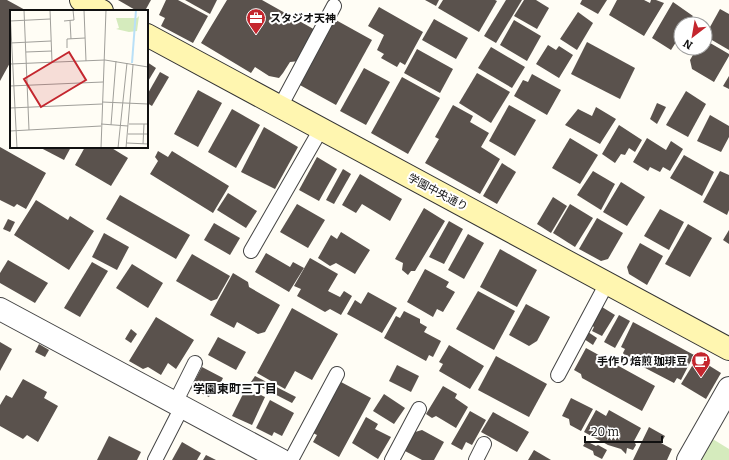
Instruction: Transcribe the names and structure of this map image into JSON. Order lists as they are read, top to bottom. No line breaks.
{"streets":{"street":["学園中央通り"]},"districts":["学園東町三丁目"],"places":{"office":["スタジオ天神"],"cafe":["手作り焙煎 珈琲豆"]},"scale_bar":"20 m","north":"bottom left"}
